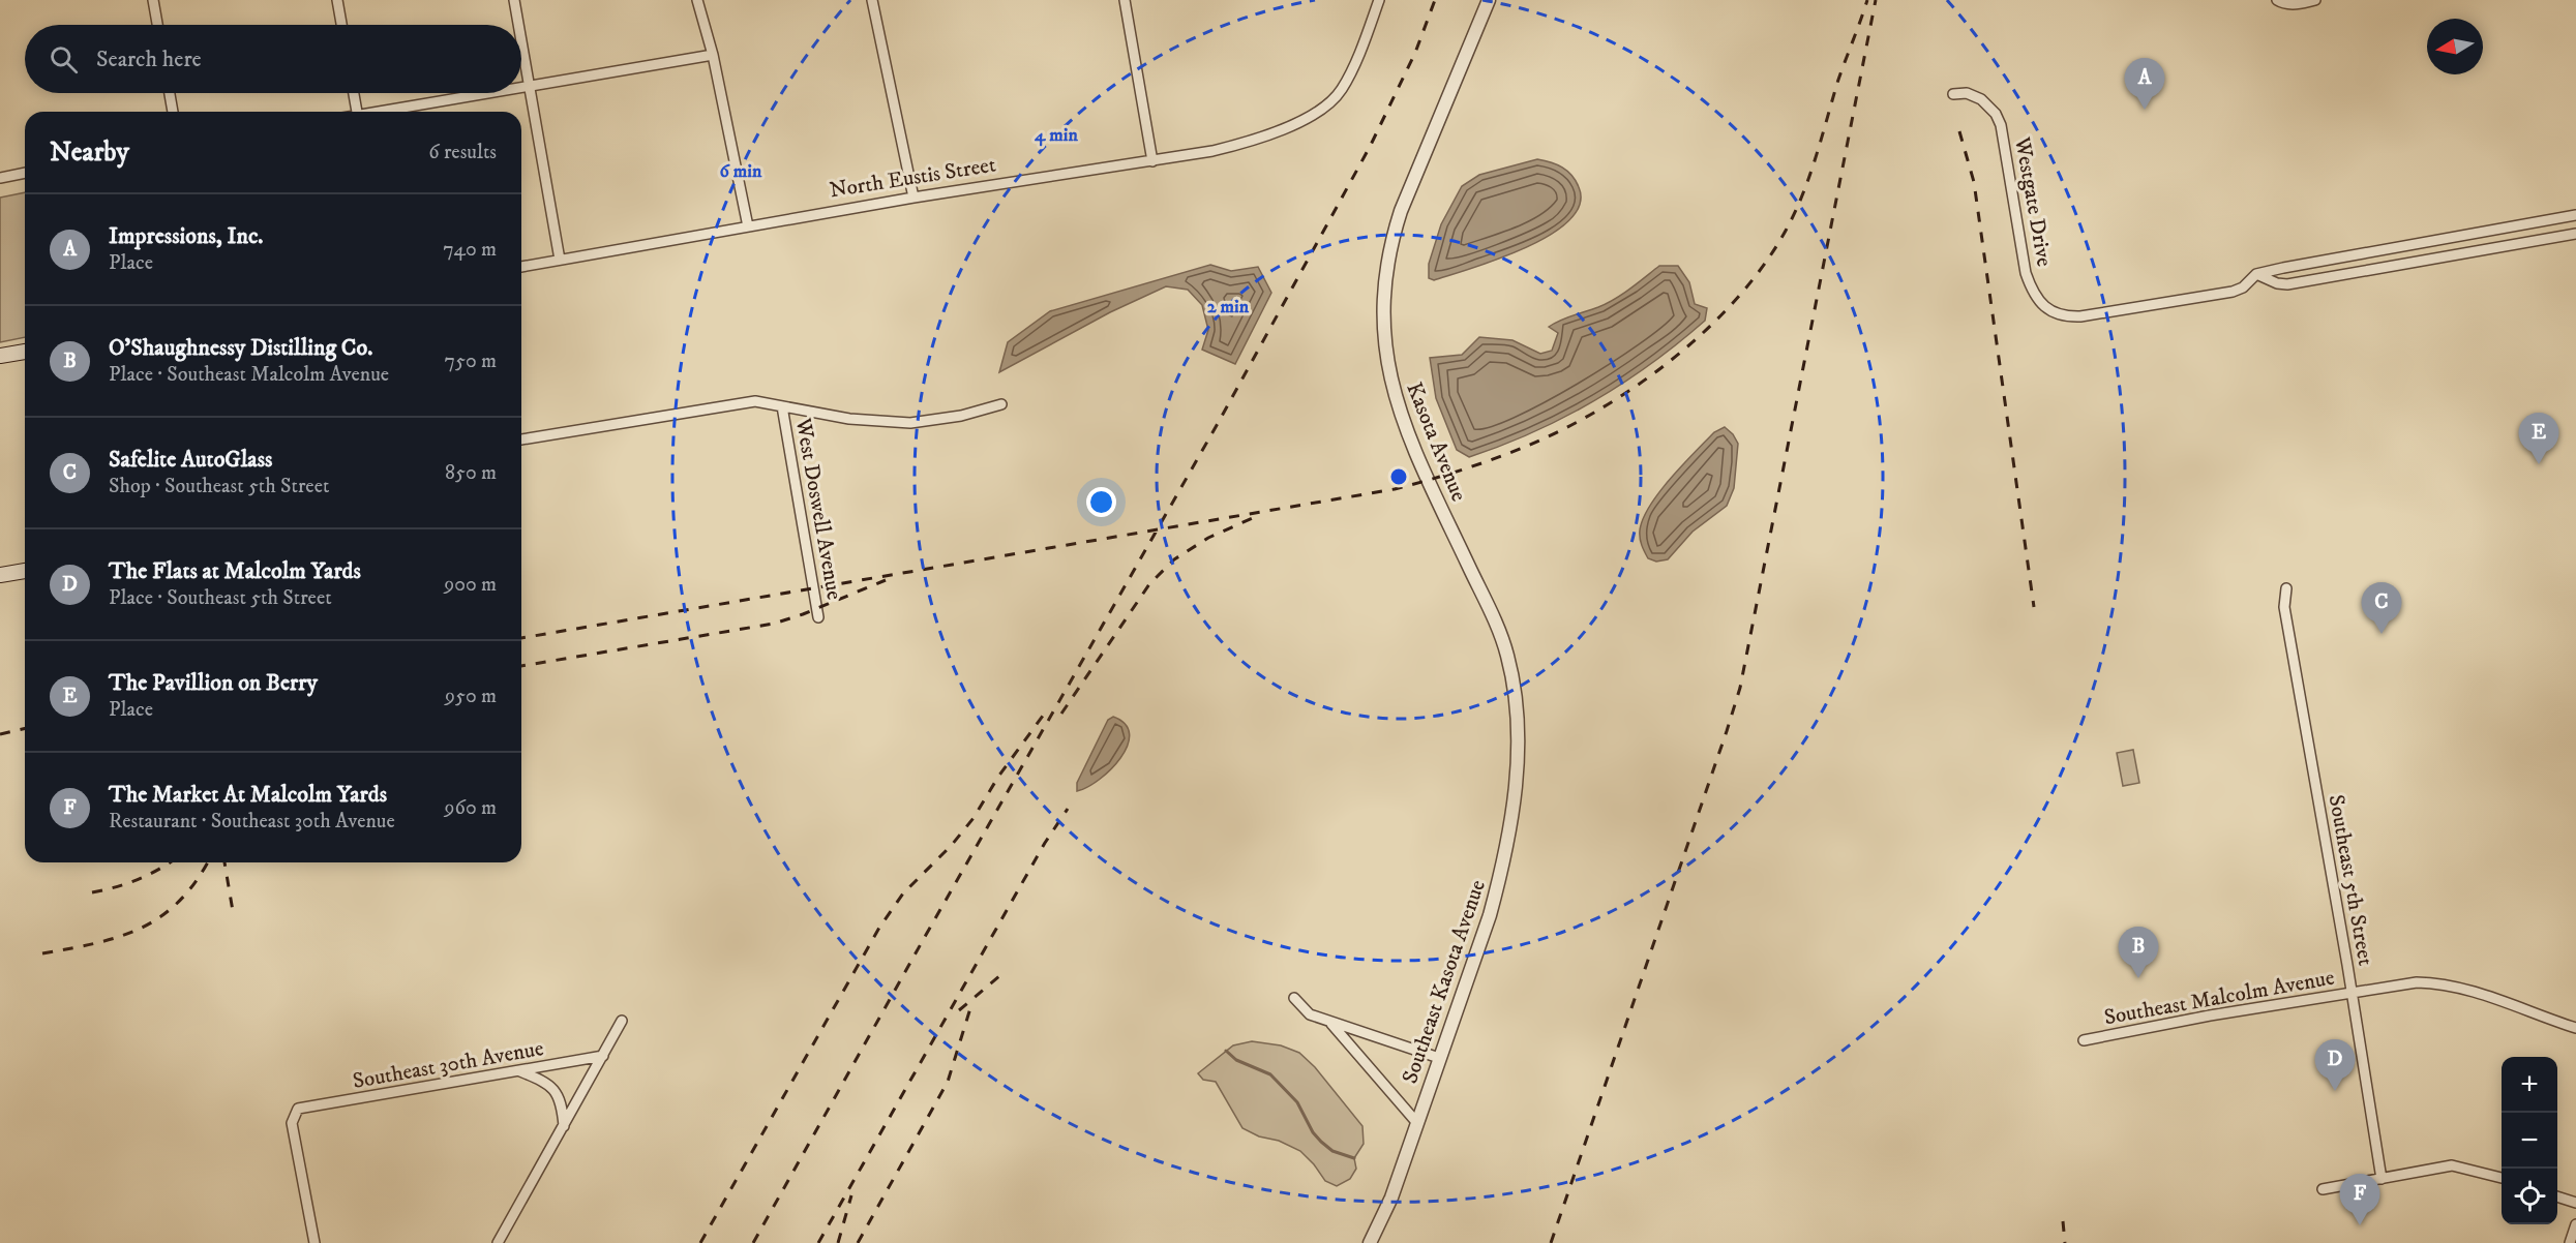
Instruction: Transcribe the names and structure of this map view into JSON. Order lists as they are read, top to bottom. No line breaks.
{"streets":{"street":["North Eustis Street","Westgate Drive","Kasota Avenue","West Doswell Avenue","Southeast 5th Street","Southeast Kasota Avenue","Southeast Malcolm Avenue","Southeast 30th Avenue"]},"crossings":[["Kasota Avenue","Southeast Kasota Avenue"],["Southeast 5th Street","Southeast Malcolm Avenue"]],"north":"left","page":{"search":"Search here","pins":["A","E","C","B","D","F"],"heading":["Nearby","6 results"],"list":[{"mark":"A","name":"Impressions, Inc.","note":"Place","value":"740 m"},{"mark":"B","name":"O'Shaughnessy Distilling Co.","note":"Place · Southeast Malcolm Avenue","value":"750 m"},{"mark":"C","name":"Safelite AutoGlass","note":"Shop · Southeast 5th Street","value":"850 m"},{"mark":"D","name":"The Flats at Malcolm Yards","note":"Place · Southeast 5th Street","value":"900 m"},{"mark":"E","name":"The Pavillion on Berry","note":"Place","value":"950 m"},{"mark":"F","name":"The Market At Malcolm Yards","note":"Restaurant · Southeast 30th Avenue","value":"960 m"}],"map_buttons":["+","−"]},"rings":["4 min","6 min","2 min"]}
